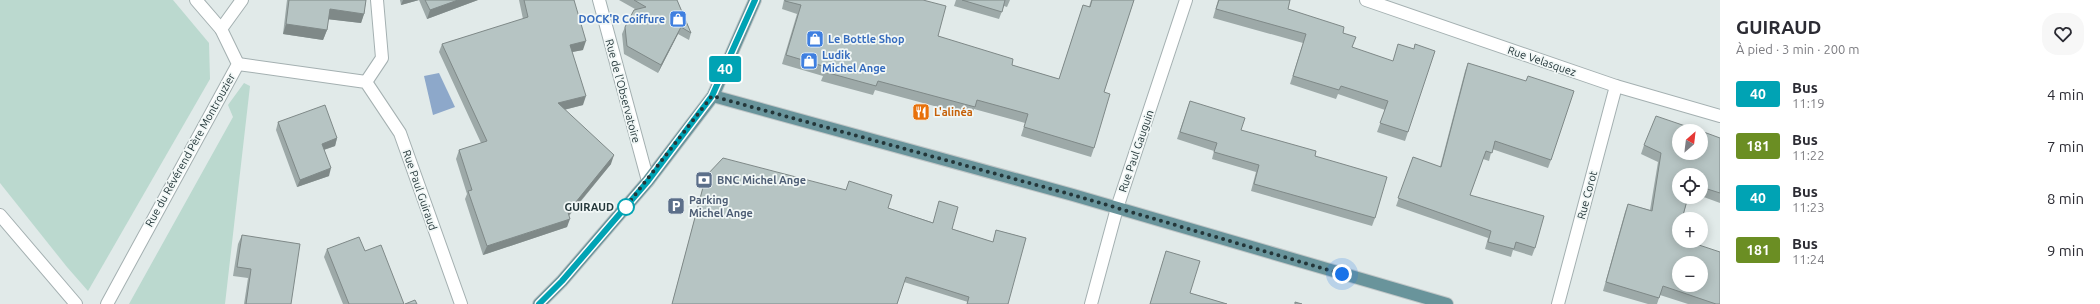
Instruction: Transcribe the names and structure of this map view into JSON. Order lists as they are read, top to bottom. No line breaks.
{"streets":{"street":["Rue Velasquez","Rue de l'Observatoire","Rue du Révérend Père Montrouzier","Rue Paul Gauguin","Rue Paul Guiraud","Rue Corot"]},"crossings":[["Rue Velasquez","Rue Corot"]],"places":{"shop":["DOCK'R Coiffure","Le Bottle Shop","Ludik Michel Ange"],"restaurant":["L'alinéa"],"bank":["BNC Michel Ange"],"parking":["Parking Michel Ange"],"other":["GUIRAUD"]},"lines":["bus line 40"],"north":"top right","page":{"on_map":"40","heading":["GUIRAUD","À pied · 3 min · 200 m"],"list":[{"mark":"40","name":"Bus","note":"11:19","value":"4 min"},{"mark":"181","name":"Bus","note":"11:22","value":"7 min"},{"mark":"40","name":"Bus","note":"11:23","value":"8 min"},{"mark":"181","name":"Bus","note":"11:24","value":"9 min"}],"map_buttons":["+","−"]}}
